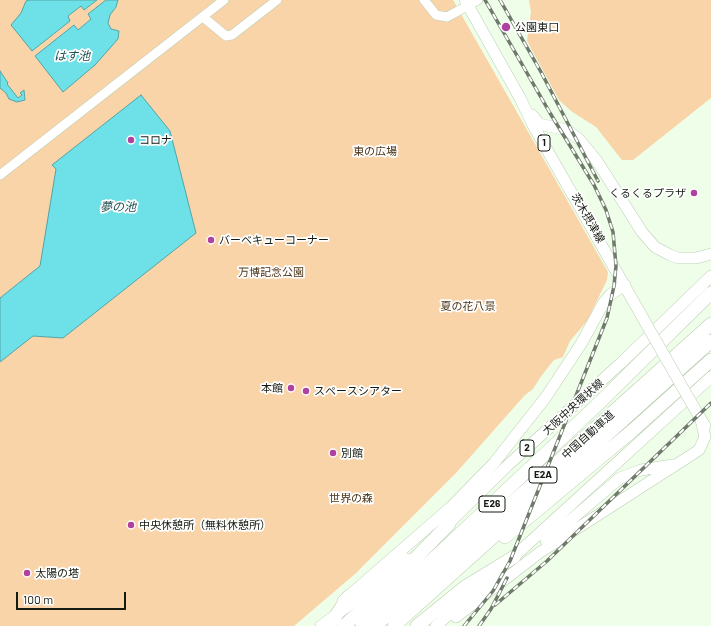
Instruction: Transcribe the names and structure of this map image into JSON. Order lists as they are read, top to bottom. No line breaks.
{"streets":{"highway":["中国自動車道","E2A","E26"],"main road":["1","茨木摂津線","大阪中央環状線","2"]},"water":["はす池","夢の池"],"parks":["東の広場","万博記念公園","夏の花八景","世界の森"],"places":["公園東口","コロナ","くるくるプラザ","バーベキューコーナー","本館","スペースシアター","別館","中央休憩所（無料休憩所）","太陽の塔"],"scale_bar":"100 m"}
